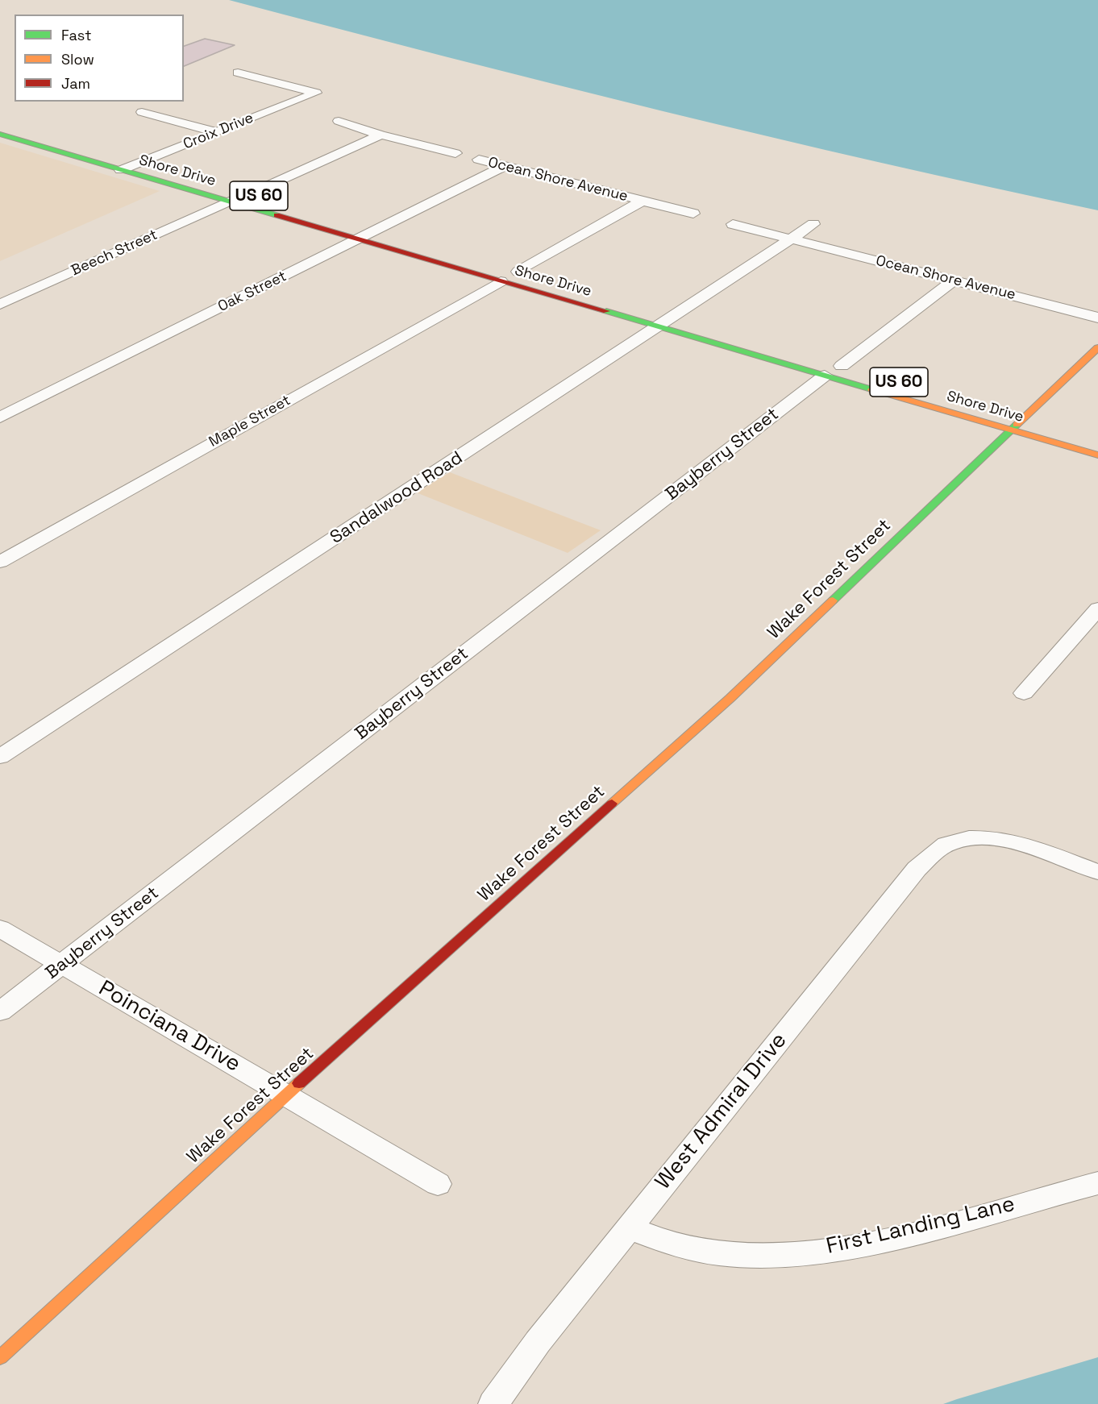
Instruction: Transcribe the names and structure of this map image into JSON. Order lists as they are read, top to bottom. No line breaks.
{"streets":{"main road":["Shore Drive","US 60","Wake Forest Street"],"street":["Croix Drive","Ocean Shore Avenue","Beech Street","Oak Street","Maple Street","Bayberry Street","Sandalwood Road","Poinciana Drive","West Admiral Drive","First Landing Lane"]},"crossings":[["Croix Drive","Shore Drive"],["Shore Drive","Beech Street"],["Shore Drive","Oak Street"],["Shore Drive","Maple Street"],["Shore Drive","Bayberry Street"],["Shore Drive","Sandalwood Road"],["Shore Drive","Wake Forest Street"],["Ocean Shore Avenue","Oak Street"],["Ocean Shore Avenue","Maple Street"],["Ocean Shore Avenue","Bayberry Street"],["Ocean Shore Avenue","Sandalwood Road"],["Bayberry Street","Poinciana Drive"],["Wake Forest Street","Poinciana Drive"],["West Admiral Drive","First Landing Lane"]],"legend":["Fast","Slow","Jam"]}
